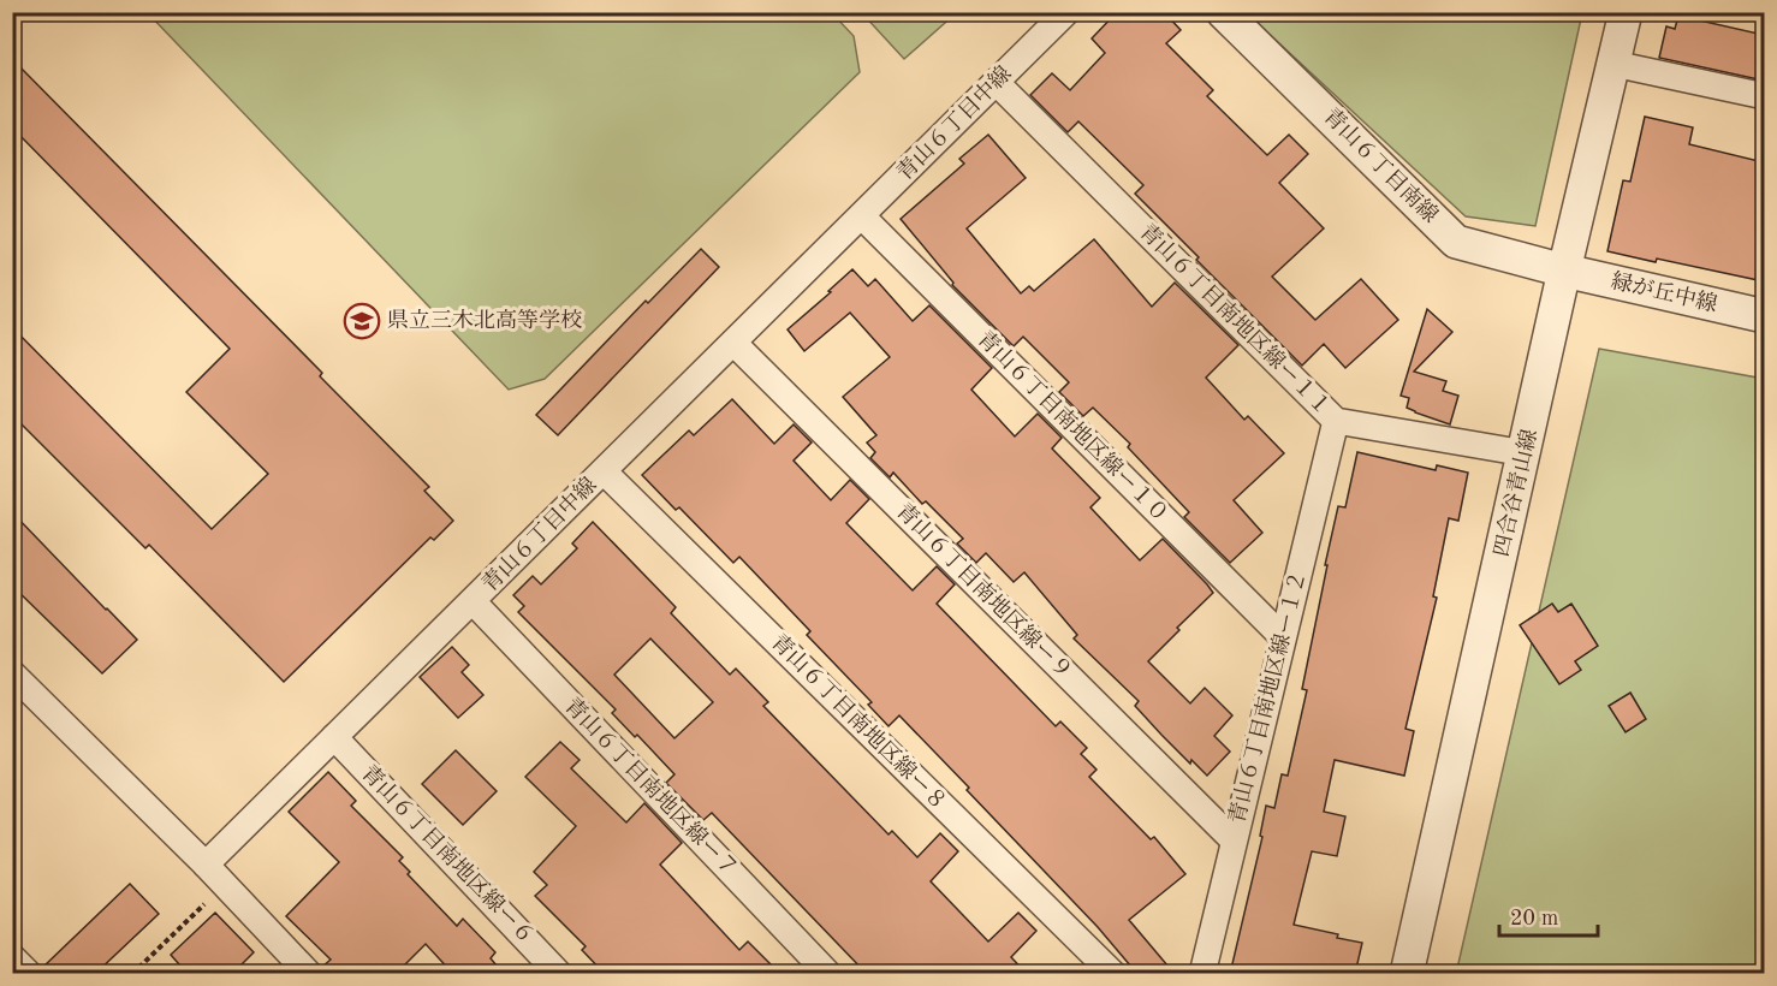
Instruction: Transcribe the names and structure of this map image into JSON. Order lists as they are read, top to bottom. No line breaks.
{"streets":{"street":["青山６丁目中線","青山６丁目南線","緑が丘中線","青山６丁目南地区線ー１１","青山６丁目南地区線ー１０","四合谷青山線","青山６丁目南地区線ー９","青山６丁目南地区線ー１２","青山６丁目南地区線ー８","青山６丁目南地区線ー７","青山６丁目南地区線ー６"]},"crossings":[["青山６丁目中線","青山６丁目南地区線ー１１"],["青山６丁目中線","青山６丁目南地区線ー１０"],["青山６丁目中線","青山６丁目南地区線ー９"],["青山６丁目中線","青山６丁目南地区線ー８"],["青山６丁目中線","青山６丁目南地区線ー７"],["青山６丁目中線","青山６丁目南地区線ー６"],["青山６丁目南線","緑が丘中線"],["青山６丁目南線","四合谷青山線"],["緑が丘中線","四合谷青山線"],["青山６丁目南地区線ー１１","四合谷青山線"],["青山６丁目南地区線ー１１","青山６丁目南地区線ー１２"],["青山６丁目南地区線ー１０","青山６丁目南地区線ー１２"],["青山６丁目南地区線ー９","青山６丁目南地区線ー１２"]],"places":{"school or university":["県立三木北高等学校"]},"scale_bar":"20 m"}
